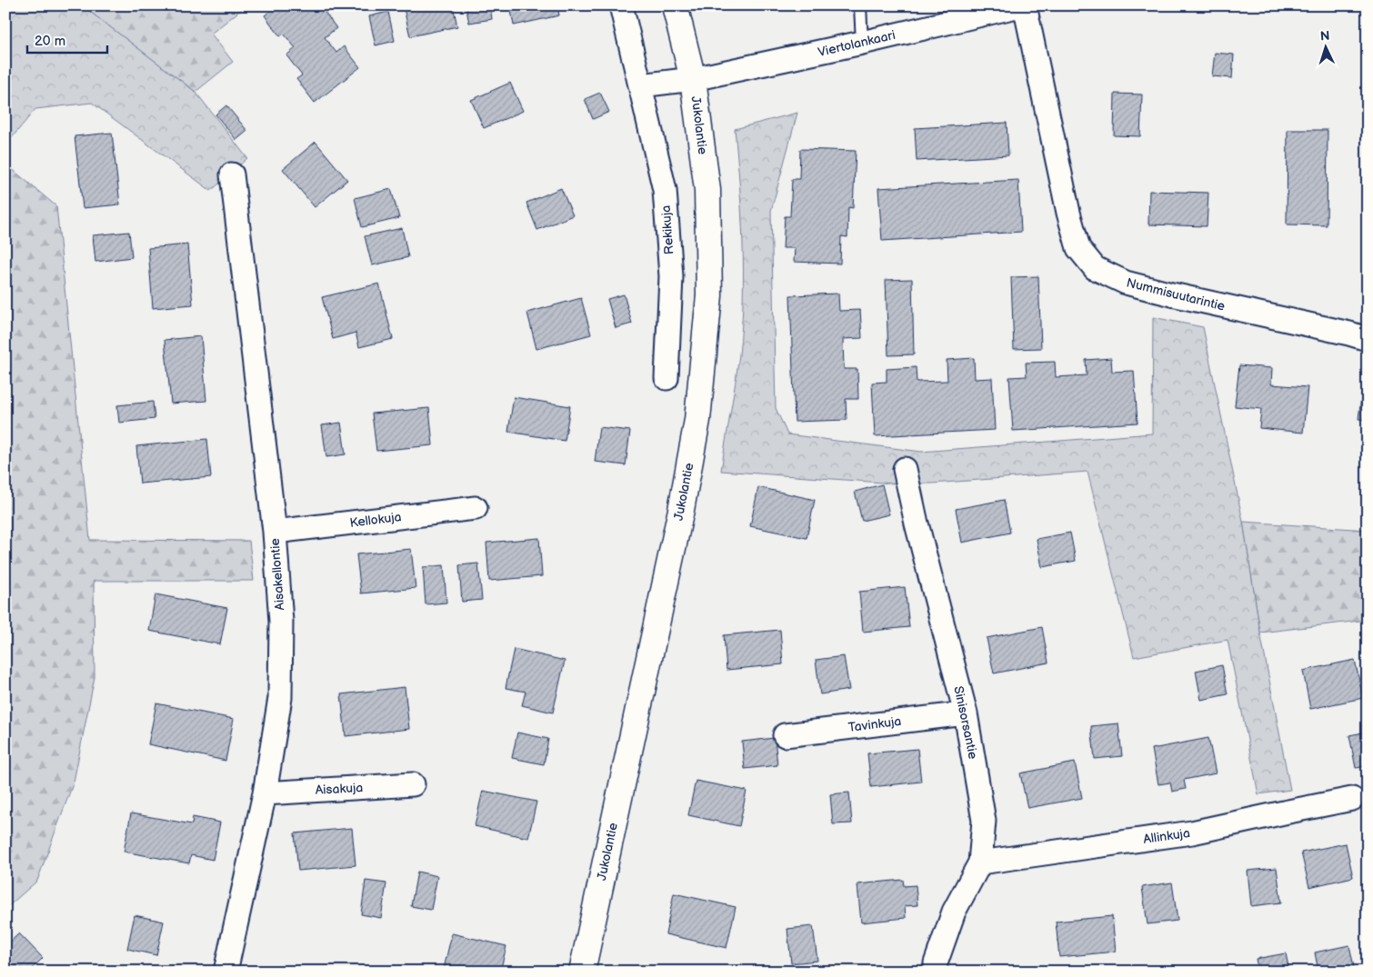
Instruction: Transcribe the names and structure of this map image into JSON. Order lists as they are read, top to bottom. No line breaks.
{"streets":{"street":["Viertolankaari","Jukolantie","Rekikuja","Nummisuutarintie","Kellokuja","Aisakellontie","Sinisorsantie","Tavinkuja","Aisakuja","Allinkuja"]},"crossings":[["Viertolankaari","Jukolantie"],["Kellokuja","Aisakellontie"],["Aisakellontie","Aisakuja"],["Sinisorsantie","Tavinkuja"],["Sinisorsantie","Allinkuja"]],"scale_bar":"20 m","north":"top"}
